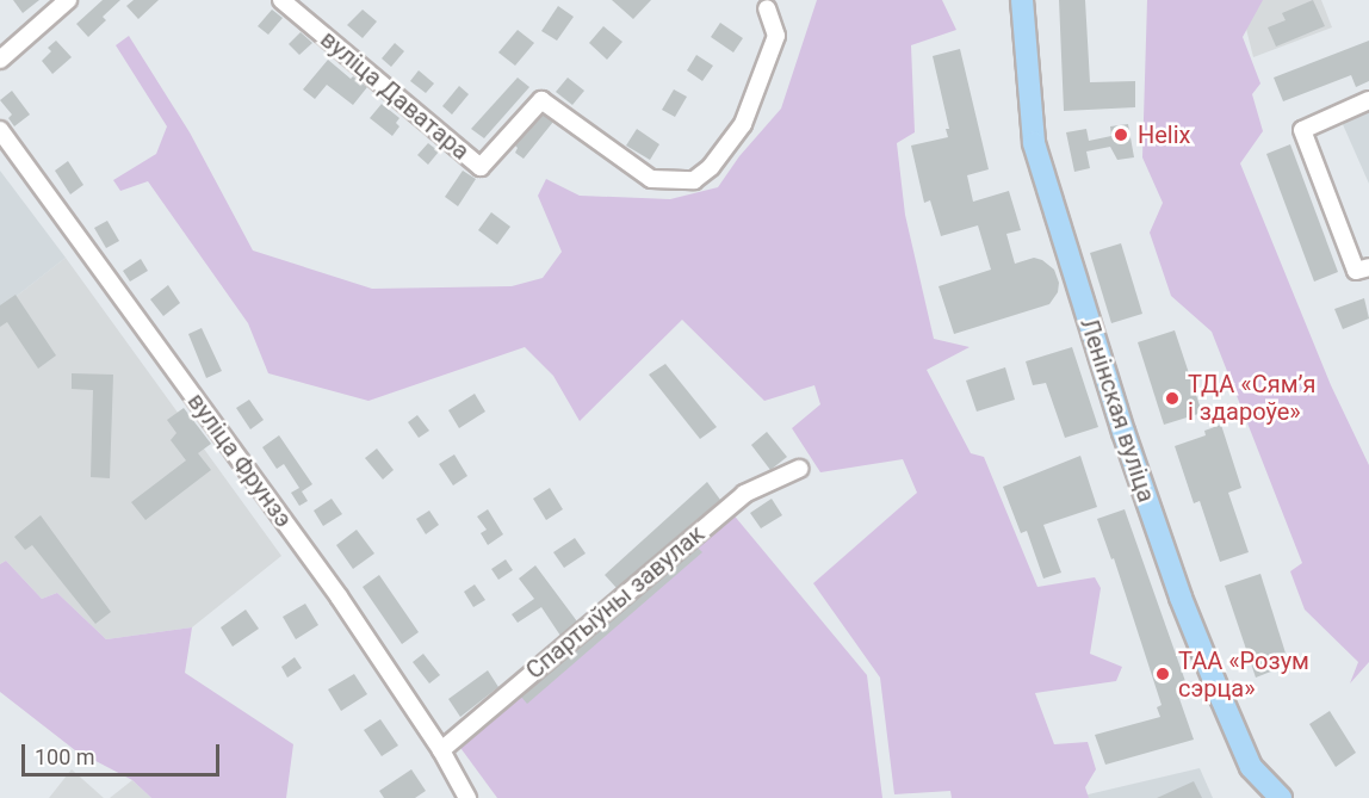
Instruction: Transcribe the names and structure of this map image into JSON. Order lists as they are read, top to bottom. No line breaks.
{"streets":{"main road":["Ленінская вуліца"],"street":["вуліца Даватара","вуліца Фрунзэ","Спартыўны завулак"]},"crossings":[["вуліца Фрунзэ","Спартыўны завулак"]],"places":["Helix","ТДА «Сямʼя і здароўе»","ТАА «Розум сэрца»"],"scale_bar":"100 m"}
